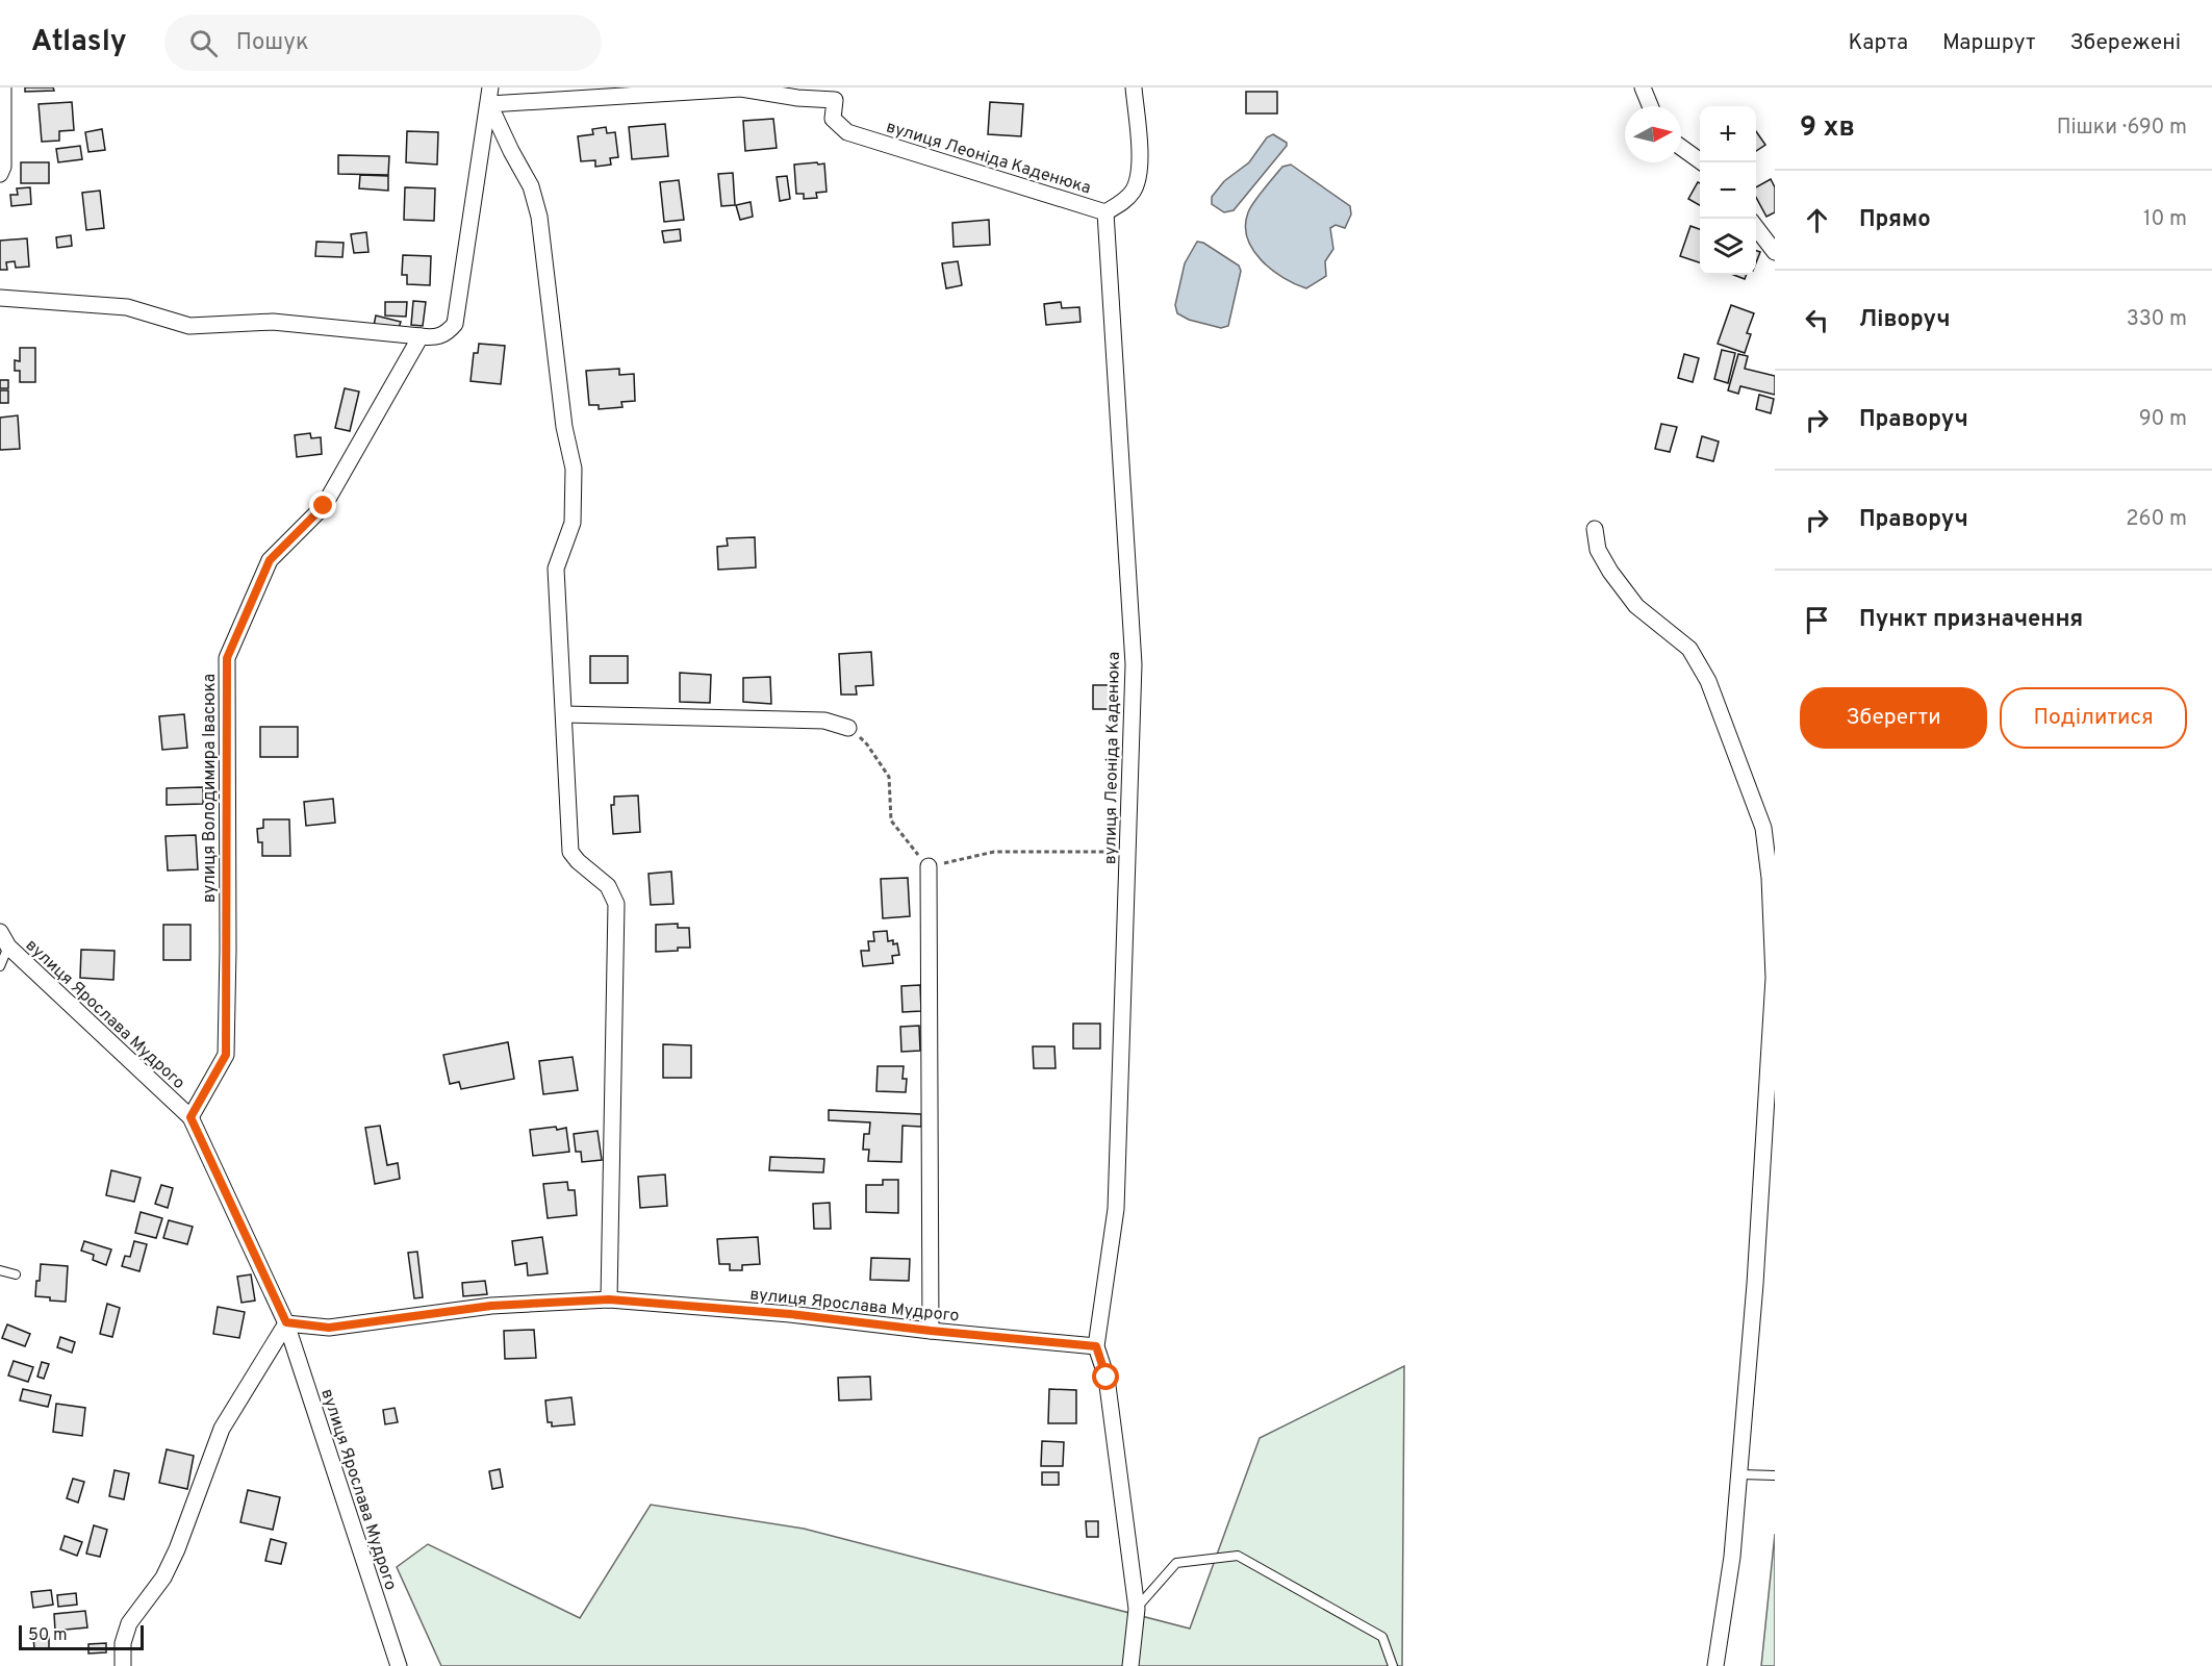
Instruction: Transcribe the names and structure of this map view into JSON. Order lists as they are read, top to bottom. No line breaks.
{"streets":{"street":["вулиця Леоніда Каденюка","вулиця Володимира Івасюка","вулиця Ярослава Мудрого"]},"crossings":[["вулиця Леоніда Каденюка","вулиця Ярослава Мудрого"],["вулиця Володимира Івасюка","вулиця Ярослава Мудрого"]],"scale_bar":"50 m","north":"right","page":{"header":"Atlasly","search":"Пошук","nav":["Карта","Маршрут","Збережені"],"heading":["9 хв","Пішки · 690 m"],"map_buttons":["+","−"],"list":[["Прямо","10 m"],["Ліворуч","330 m"],["Праворуч","90 m"],["Праворуч","260 m"],"Пункт призначення"],"buttons":["Зберегти","Поділитися"],"scale":"50 m"}}
